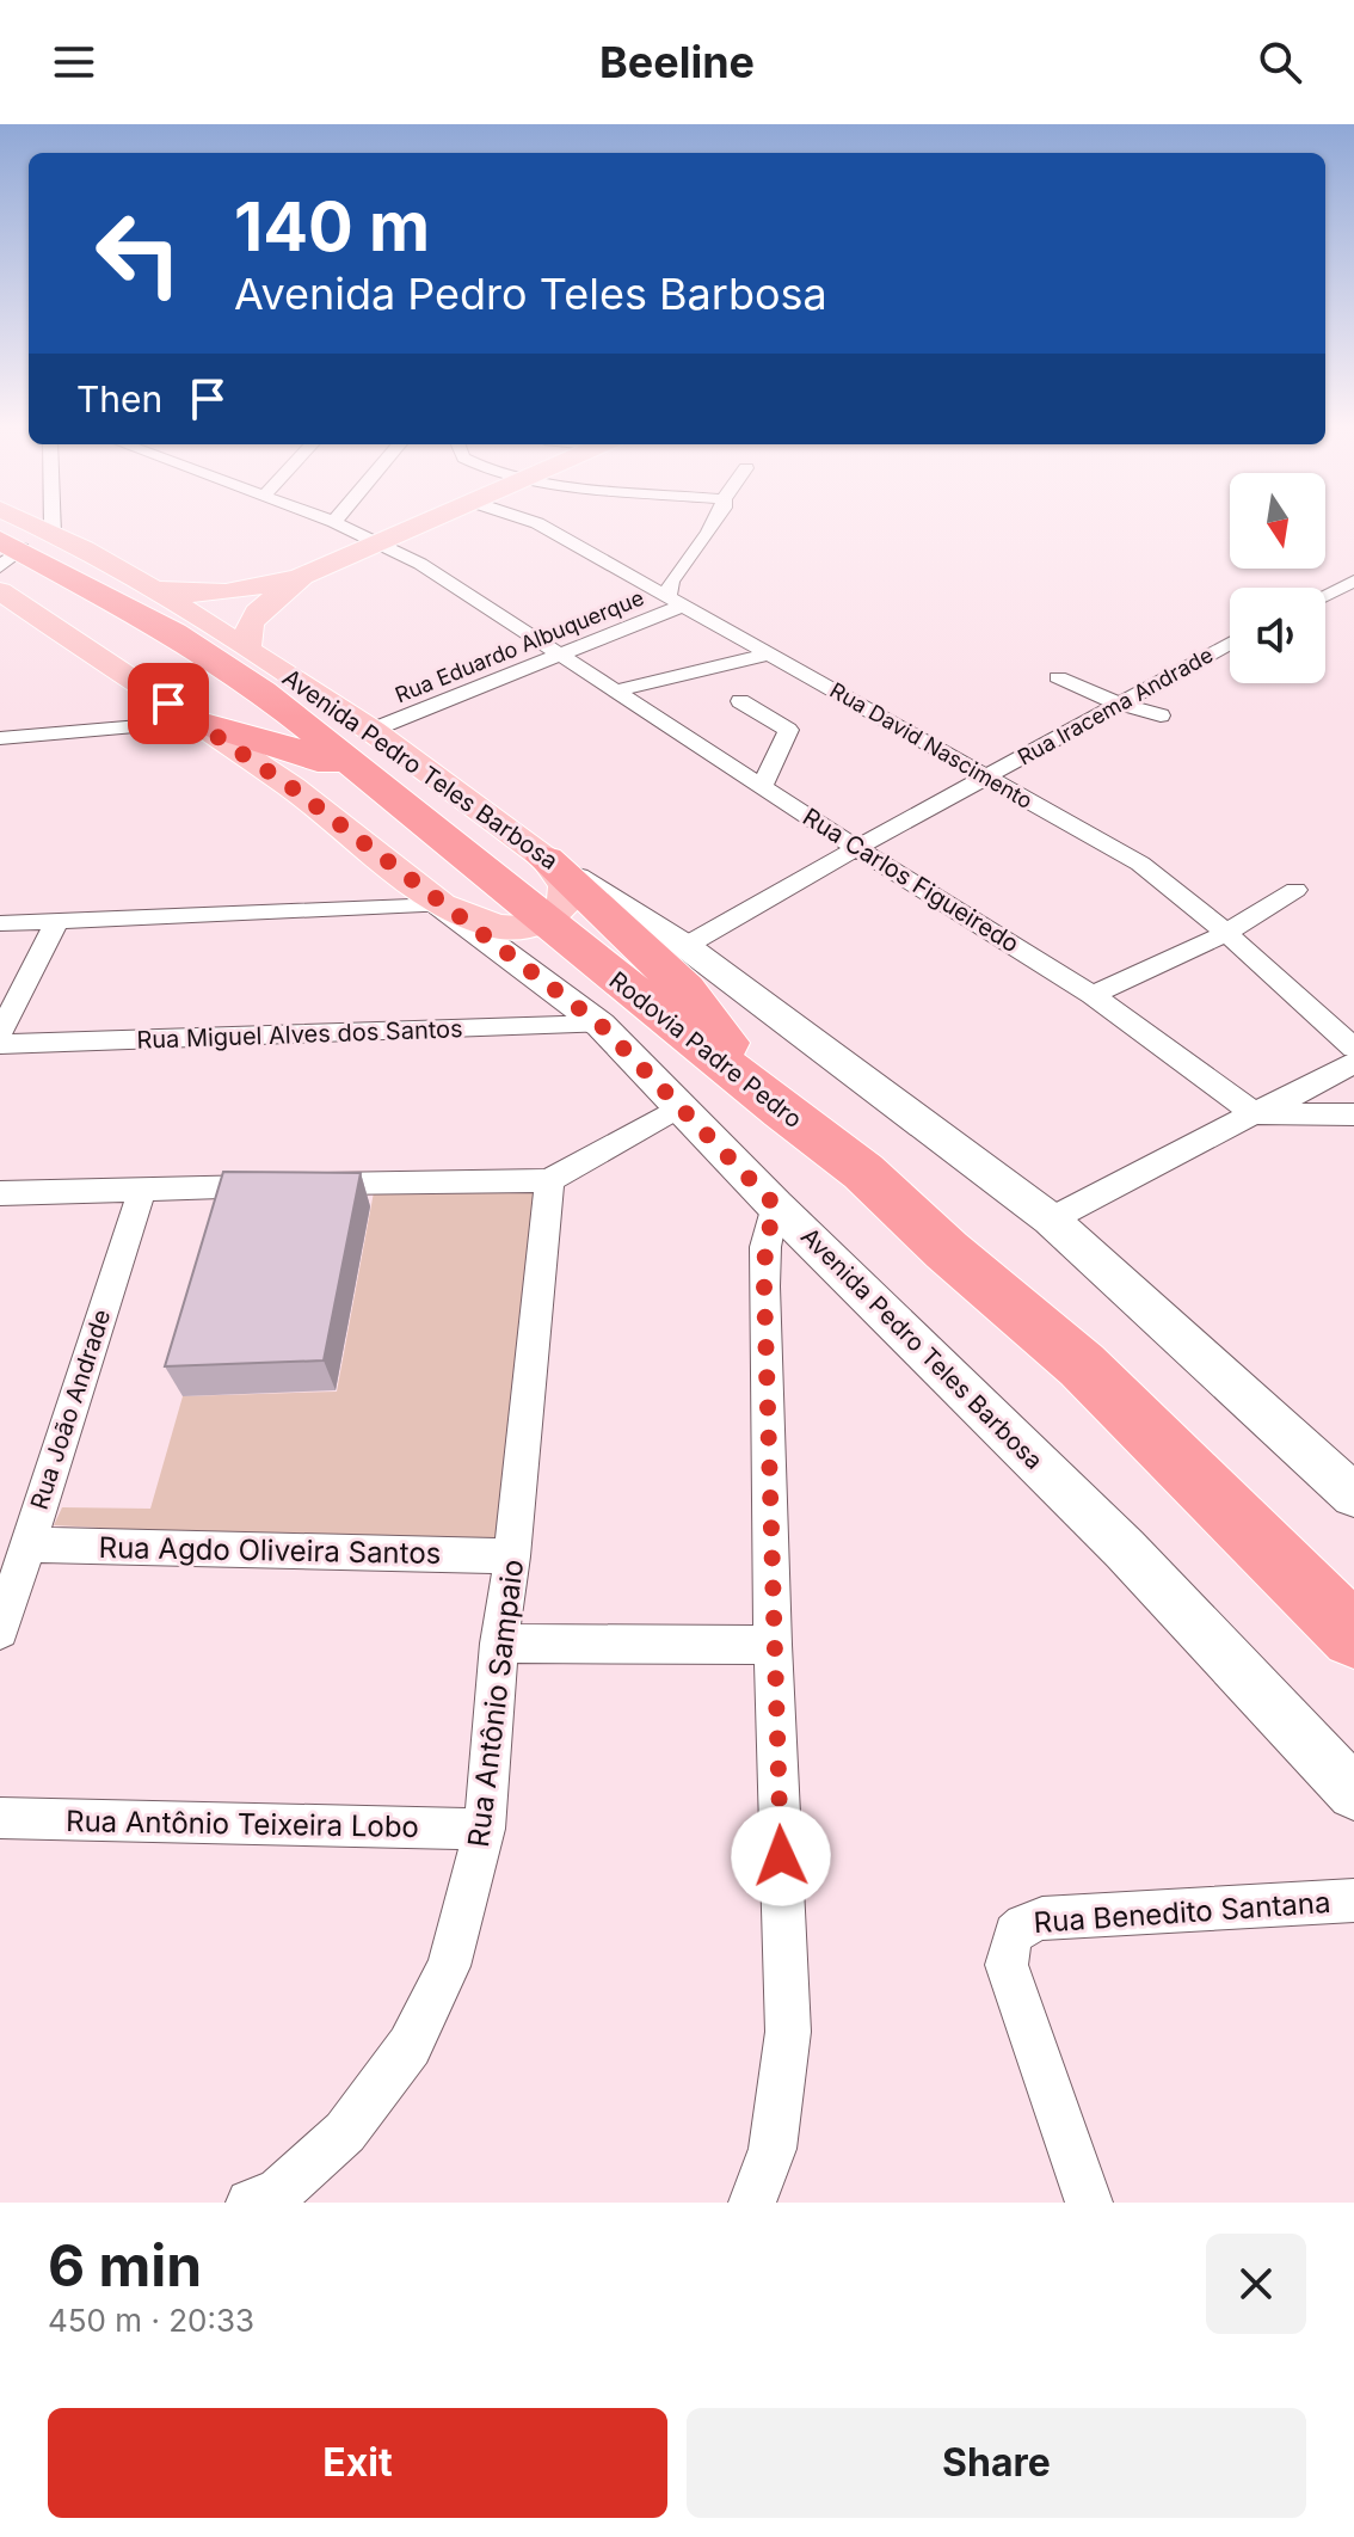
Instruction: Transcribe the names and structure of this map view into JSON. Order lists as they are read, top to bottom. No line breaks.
{"streets":{"highway":["Rodovia Padre Pedro"],"main road":["Avenida Pedro Teles Barbosa"],"street":["Rua Eduardo Albuquerque","Rua Iracema Andrade","Rua David Nascimento","Rua Carlos Figueiredo","Rua Miguel Alves dos Santos","Rua João Andrade","Rua Agdo Oliveira Santos","Rua Antônio Sampaio","Rua Antônio Teixeira Lobo","Rua Benedito Santana"]},"crossings":[["Rua Eduardo Albuquerque","Rua David Nascimento"],["Rua Eduardo Albuquerque","Avenida Pedro Teles Barbosa"],["Rua Eduardo Albuquerque","Rua Carlos Figueiredo"],["Rua Iracema Andrade","Rua David Nascimento"],["Rua Iracema Andrade","Avenida Pedro Teles Barbosa"],["Rua Iracema Andrade","Rua Carlos Figueiredo"],["Avenida Pedro Teles Barbosa","Rua Miguel Alves dos Santos"],["Avenida Pedro Teles Barbosa","Rodovia Padre Pedro"],["Rua João Andrade","Rua Agdo Oliveira Santos"],["Rua Agdo Oliveira Santos","Rua Antônio Sampaio"],["Rua Antônio Sampaio","Rua Antônio Teixeira Lobo"]],"north":"bottom","page":{"header":"Beeline","turn":["140 m","Avenida Pedro Teles Barbosa"],"then":"Then","heading":["6 min","450 m · 20:33"],"buttons":["Exit","Share"]}}
